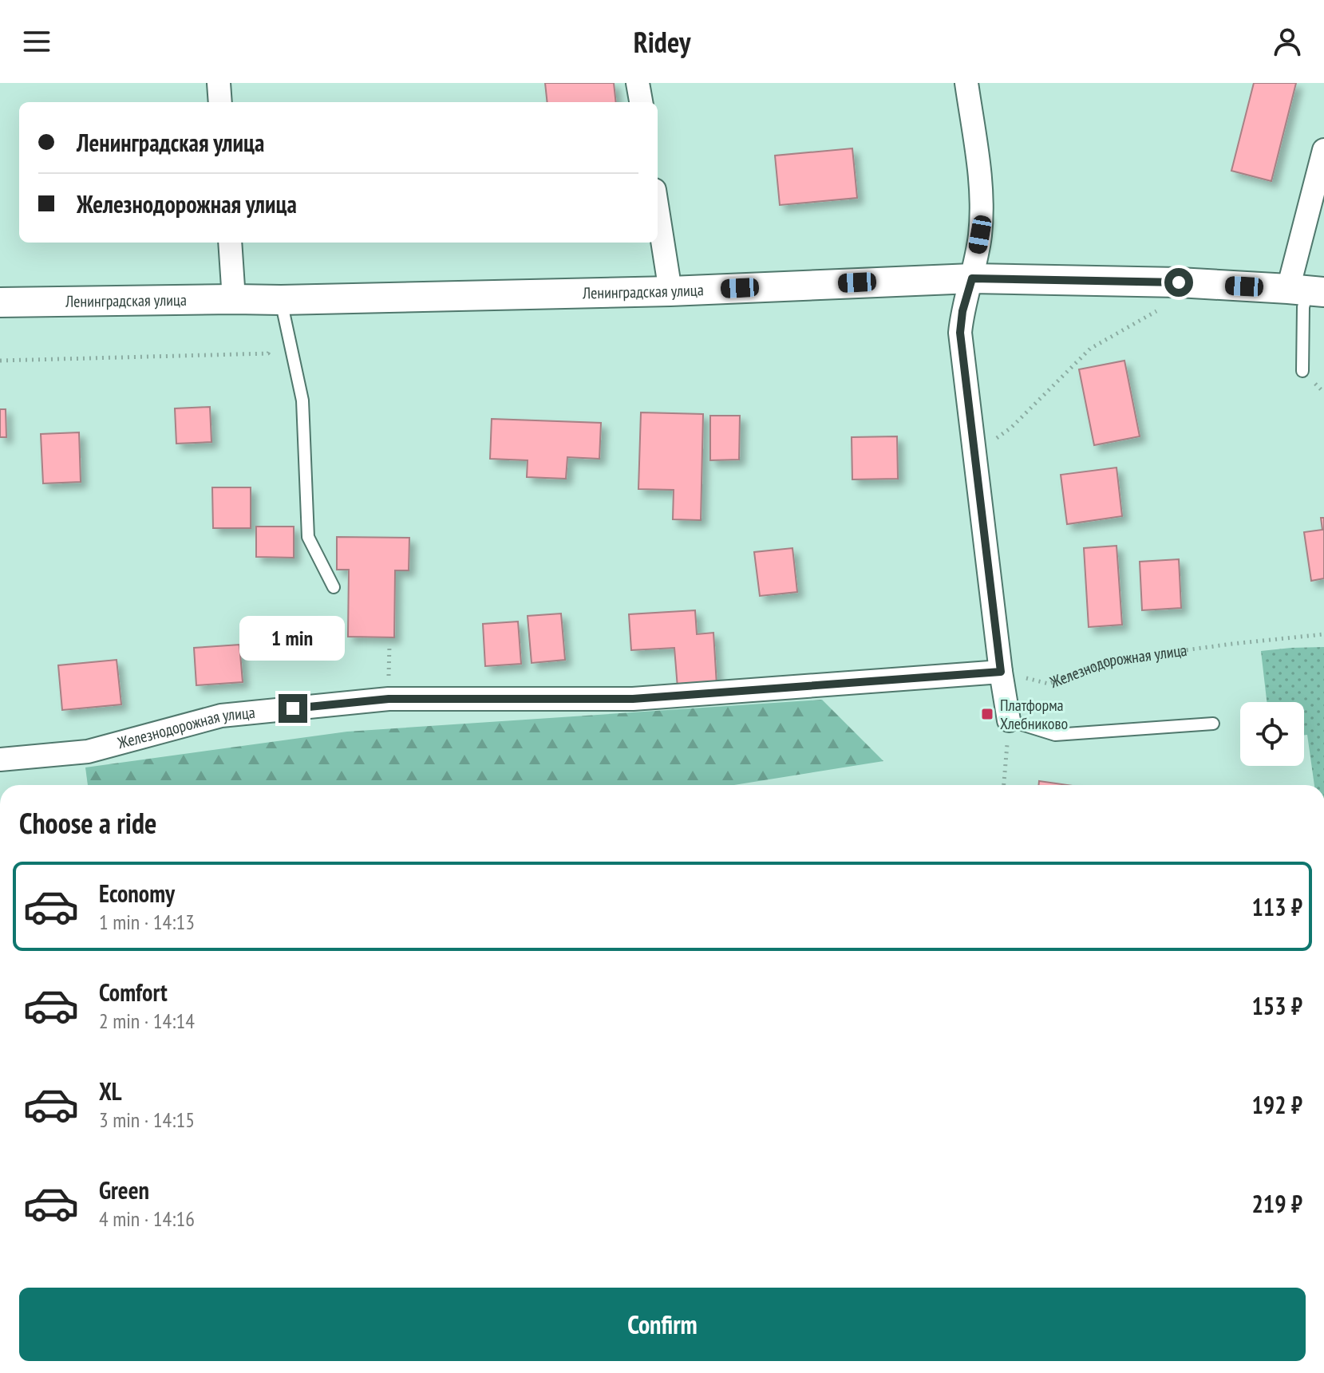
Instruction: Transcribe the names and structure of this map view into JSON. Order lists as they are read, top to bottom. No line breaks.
{"streets":{"street":["Ленинградская улица","Железнодорожная улица"]},"places":{"transit":["Платформа Хлебниково"]},"page":{"header":"Ridey","banner":["Ленинградская улица","Железнодорожная улица"],"bubble":"1 min","heading":"Choose a ride","list":[{"name":"Economy","note":"1 min · 14:13","value":"113 ₽"},{"name":"Comfort","note":"2 min · 14:14","value":"153 ₽"},{"name":"XL","note":"3 min · 14:15","value":"192 ₽"},{"name":"Green","note":"4 min · 14:16","value":"219 ₽"}],"buttons":"Confirm"}}
